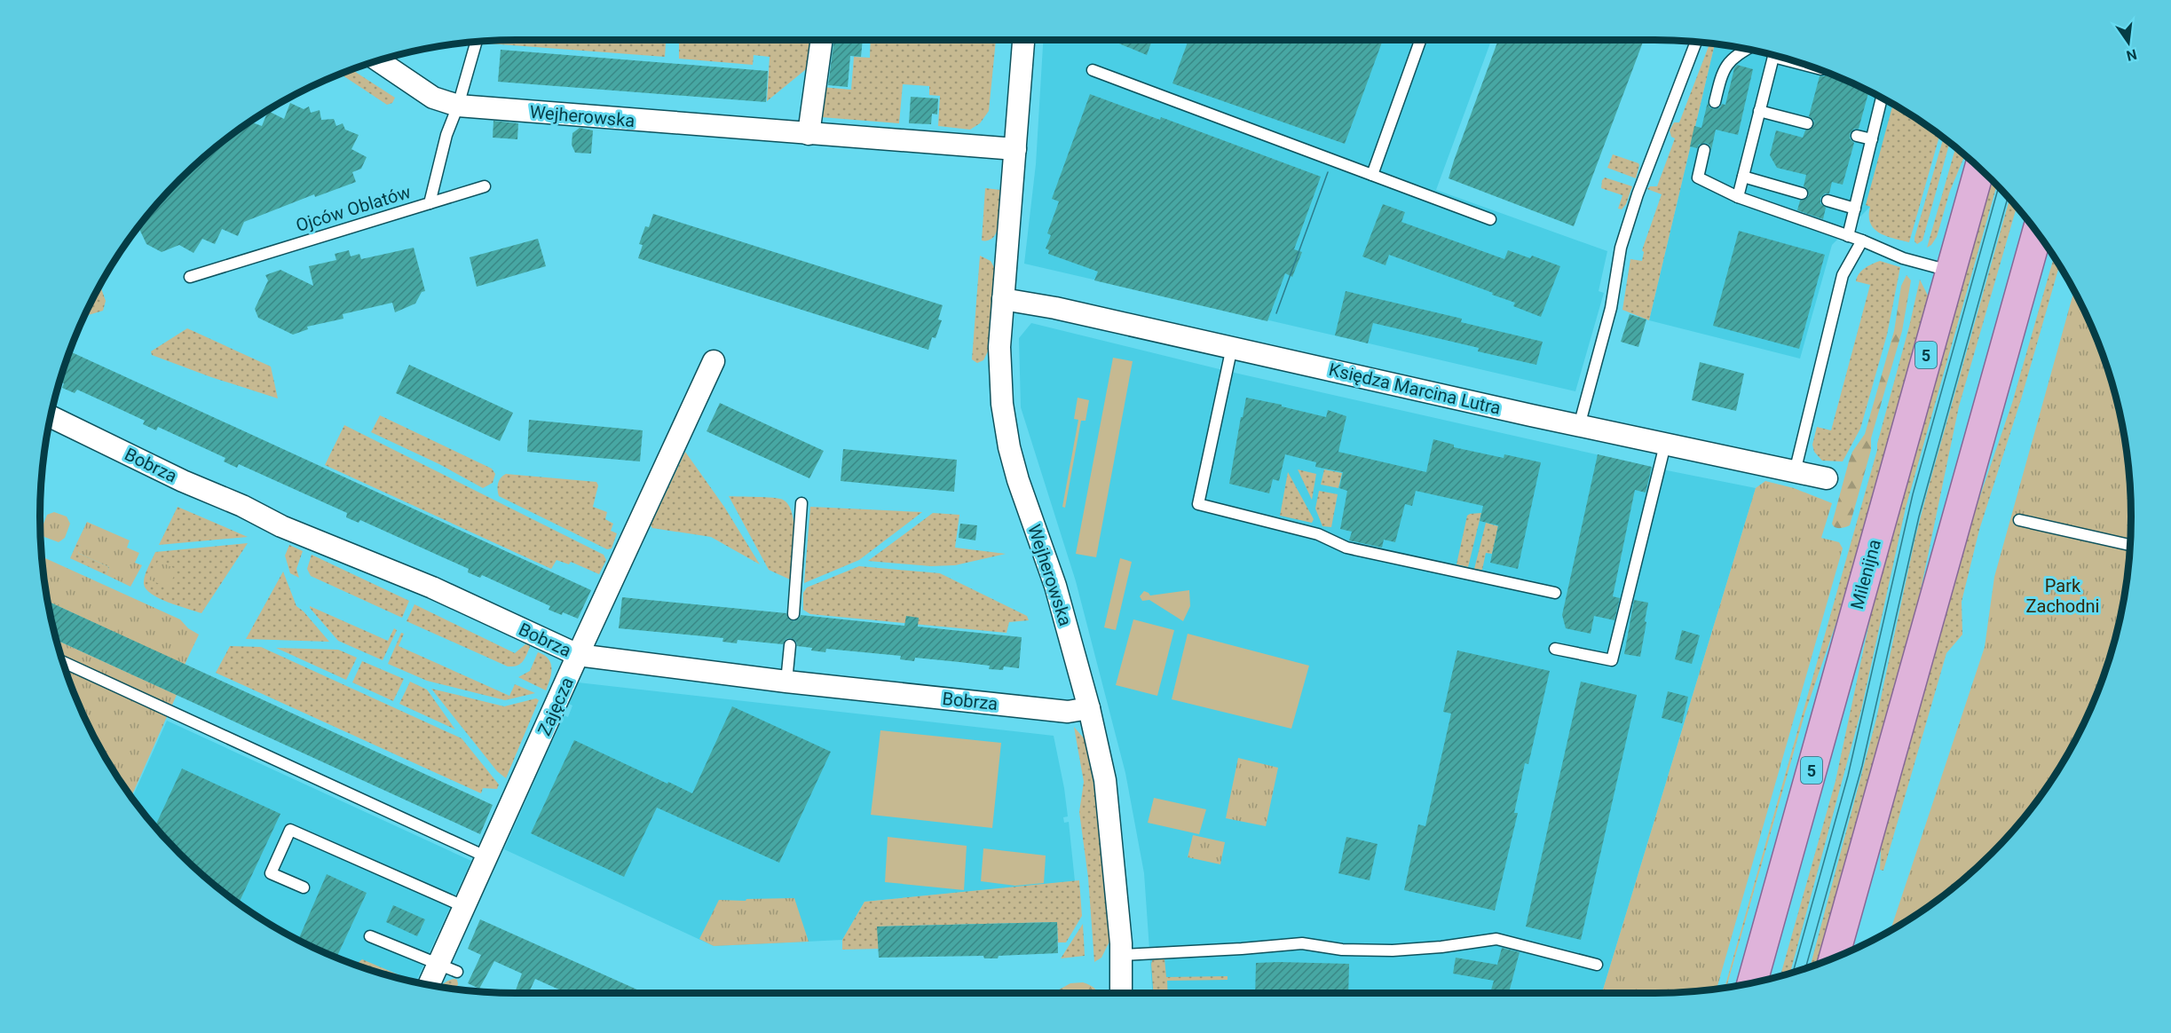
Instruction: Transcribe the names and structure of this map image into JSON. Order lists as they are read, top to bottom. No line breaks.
{"streets":{"main road":["5","Milenijna"],"street":["Wejherowska","Księdza Marcina Lutra","Bobrza","Zajęcza"],"lane":["Ojców Oblatów"]},"crossings":[["Wejherowska","Ojców Oblatów"],["Wejherowska","Księdza Marcina Lutra"],["Wejherowska","Bobrza"],["Bobrza","Zajęcza"]],"parks":["Park Zachodni"],"north":"bottom"}
